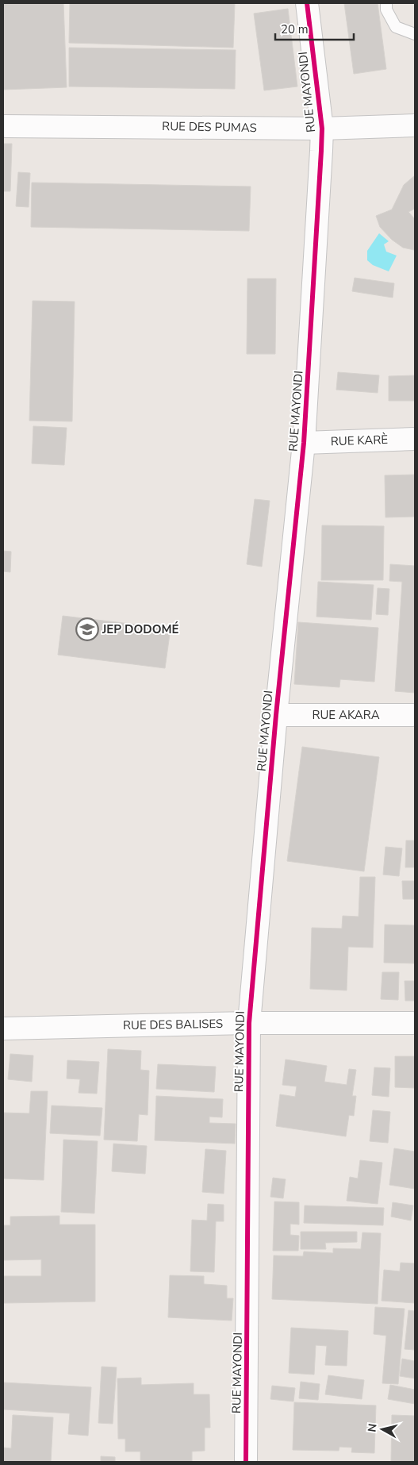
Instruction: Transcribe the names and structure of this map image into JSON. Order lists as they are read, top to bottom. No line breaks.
{"streets":{"street":["RUE MAYONDI","RUE DES PUMAS","RUE KARÈ","RUE AKARA","RUE DES BALISES"]},"crossings":[["RUE MAYONDI","RUE DES PUMAS"],["RUE MAYONDI","RUE KARÈ"],["RUE MAYONDI","RUE AKARA"],["RUE MAYONDI","RUE DES BALISES"]],"places":{"school or university":["JEP DODOMÉ"]},"scale_bar":"20 m","north":"left"}
